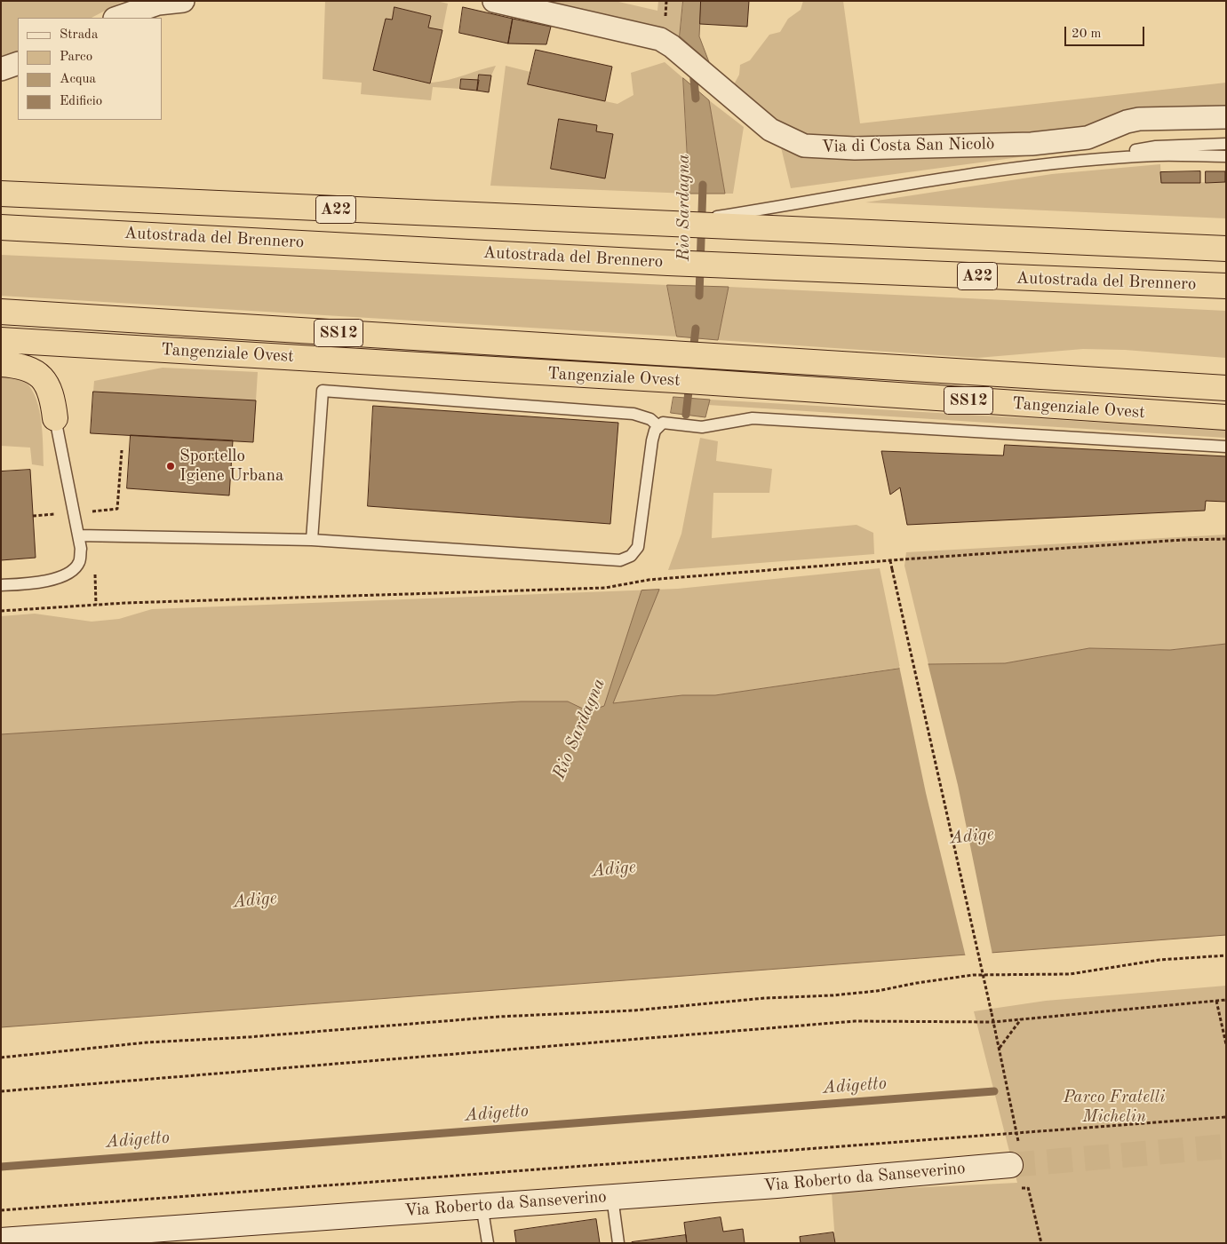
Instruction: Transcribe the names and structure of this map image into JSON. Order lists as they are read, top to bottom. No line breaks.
{"streets":{"highway":["A22","Autostrada del Brennero","SS12","Tangenziale Ovest"],"street":["Via di Costa San Nicolò","Via Roberto da Sanseverino"]},"water":["Rio Sardagna","Adige","Adigetto"],"parks":["Parco Fratelli Michelin"],"places":["Sportello Igiene Urbana"],"legend":["Strada","Parco","Acqua","Edificio"],"scale_bar":"20 m"}
